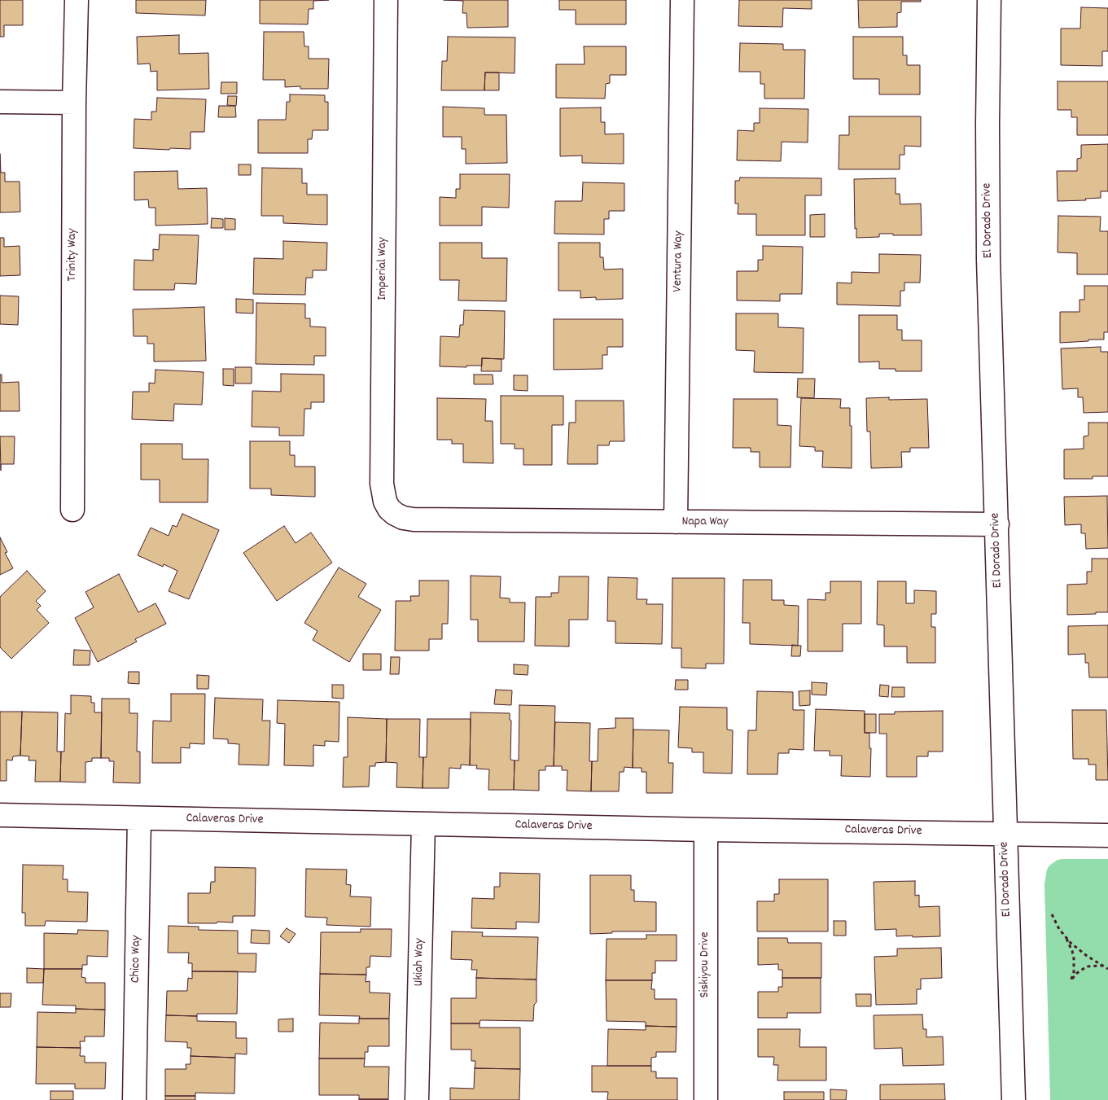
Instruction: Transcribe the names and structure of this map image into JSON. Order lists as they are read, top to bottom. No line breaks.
{"streets":{"street":["El Dorado Drive","Trinity Way","Ventura Way","Imperial Way","Napa Way","Calaveras Drive","Chico Way","Ukiah Way","Siskiyou Drive"]},"crossings":[["El Dorado Drive","Napa Way"],["El Dorado Drive","Calaveras Drive"],["Ventura Way","Napa Way"],["Imperial Way","Napa Way"],["Calaveras Drive","Chico Way"],["Calaveras Drive","Ukiah Way"],["Calaveras Drive","Siskiyou Drive"]]}
